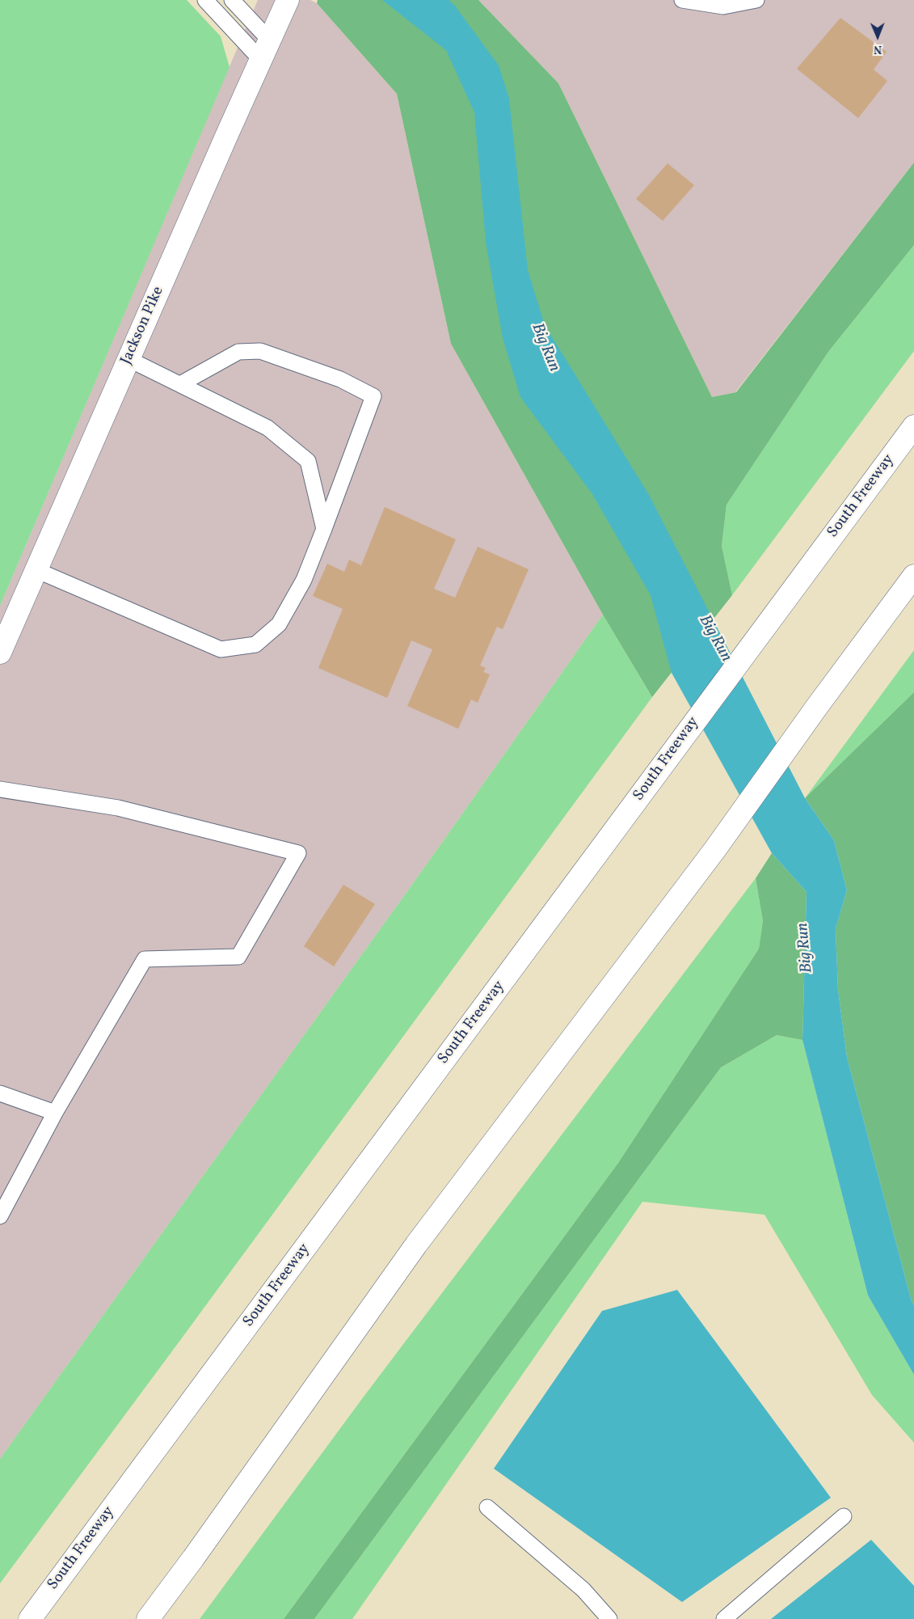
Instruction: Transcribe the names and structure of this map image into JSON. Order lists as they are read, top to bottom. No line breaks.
{"streets":{"main road":["Jackson Pike","South Freeway"]},"water":["Big Run"],"north":"bottom"}
